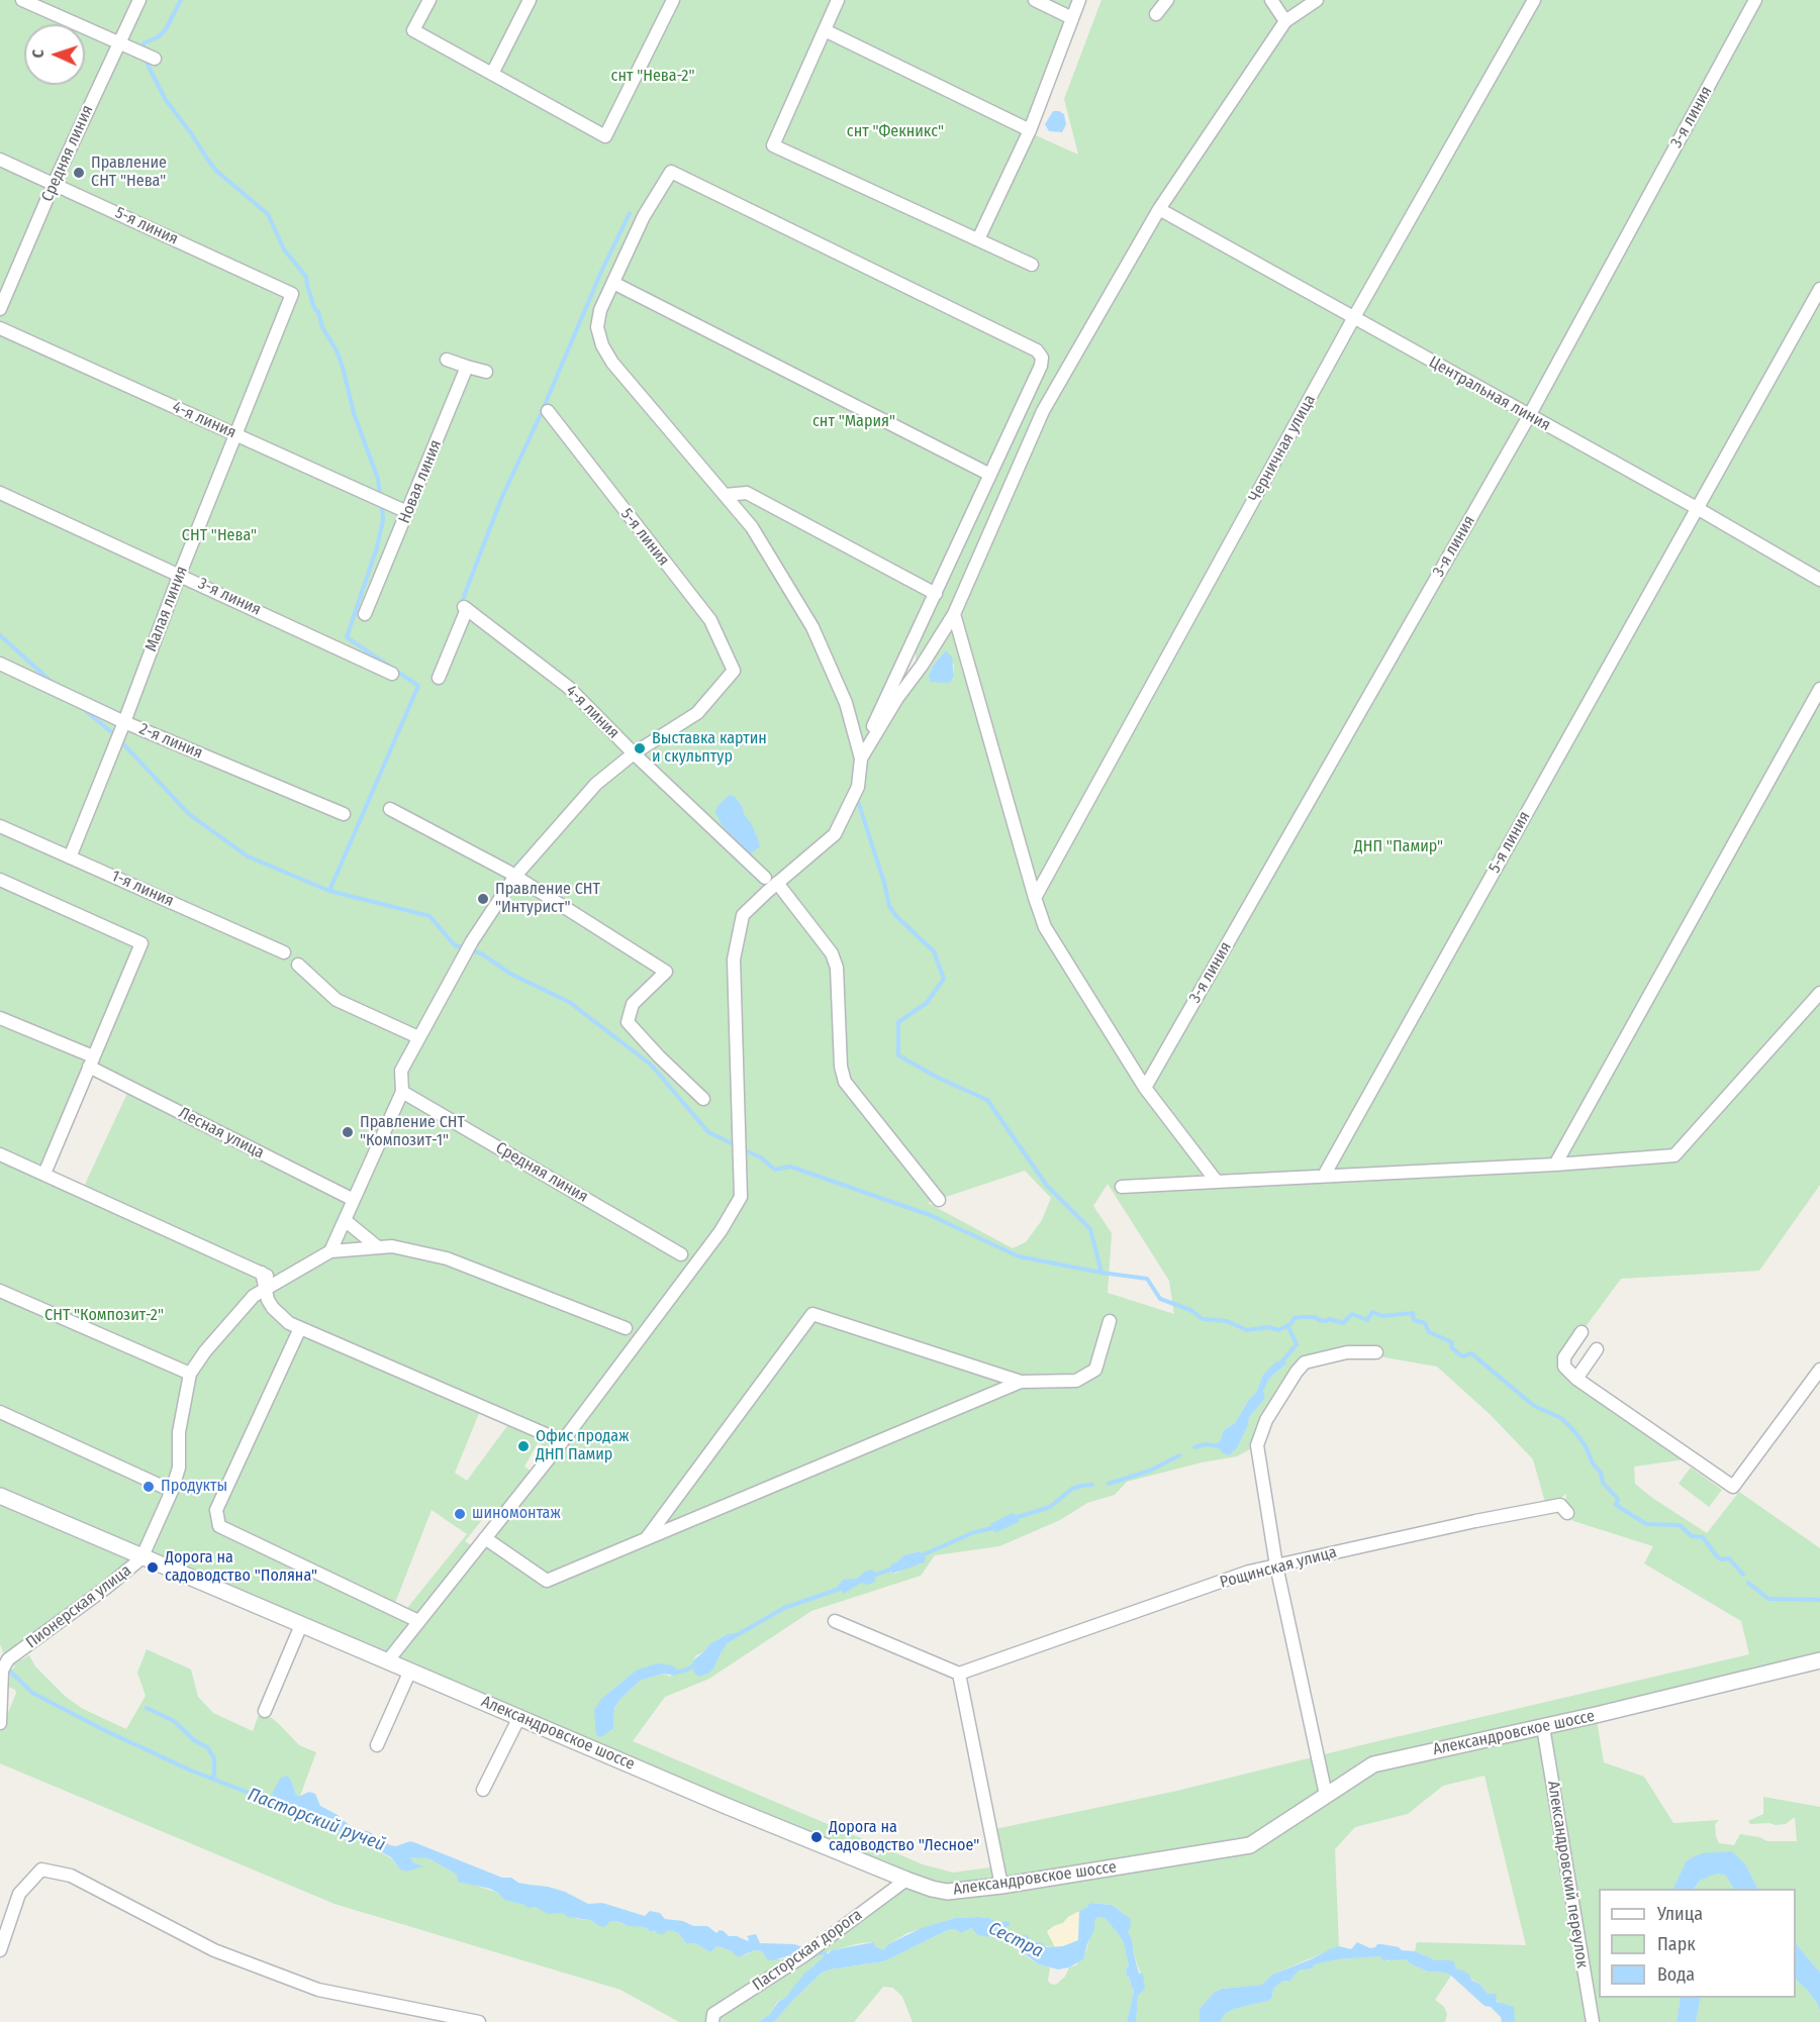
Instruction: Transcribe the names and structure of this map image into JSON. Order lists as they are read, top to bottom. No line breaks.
{"streets":{"street":["3-я линия","Средняя линия","5-я линия","Центральная линия","4-я линия","Черничная улица","Новая линия","Малая линия","2-я линия","1-я линия","Лесная улица","Рощинская улица","Пионерская улица","Александровское шоссе","Александровский переулок","Пасторская дорога"]},"crossings":[["3-я линия","Центральная линия"],["3-я линия","Малая линия"],["Средняя линия","5-я линия"],["5-я линия","Центральная линия"],["5-я линия","4-я линия"],["5-я линия","Малая линия"],["Центральная линия","Черничная улица"],["4-я линия","Новая линия"],["4-я линия","Малая линия"],["Малая линия","2-я линия"],["Малая линия","1-я линия"],["Пионерская улица","Александровское шоссе"],["Александровское шоссе","Александровский переулок"],["Александровское шоссе","Пасторская дорога"]],"water":["Пасторский ручей","Сестра"],"parks":["снт \"Нева-2\"","снт \"Фекникс\"","снт \"Мария\"","СНТ \"Нева\"","ДНП \"Памир\"","СНТ \"Композит-2\""],"places":["Правление СНТ \"Нева\"","Выставка картин и скульптур","Правление СНТ \"Интурист\"","Правление СНТ \"Композит-1\"","Офис продаж ДНП Памир","Продукты","шиномонтаж","Дорога на садоводство \"Поляна\"","Дорога на садоводство \"Лесное\""],"legend":["Улица","Парк","Вода"],"north":"left"}
